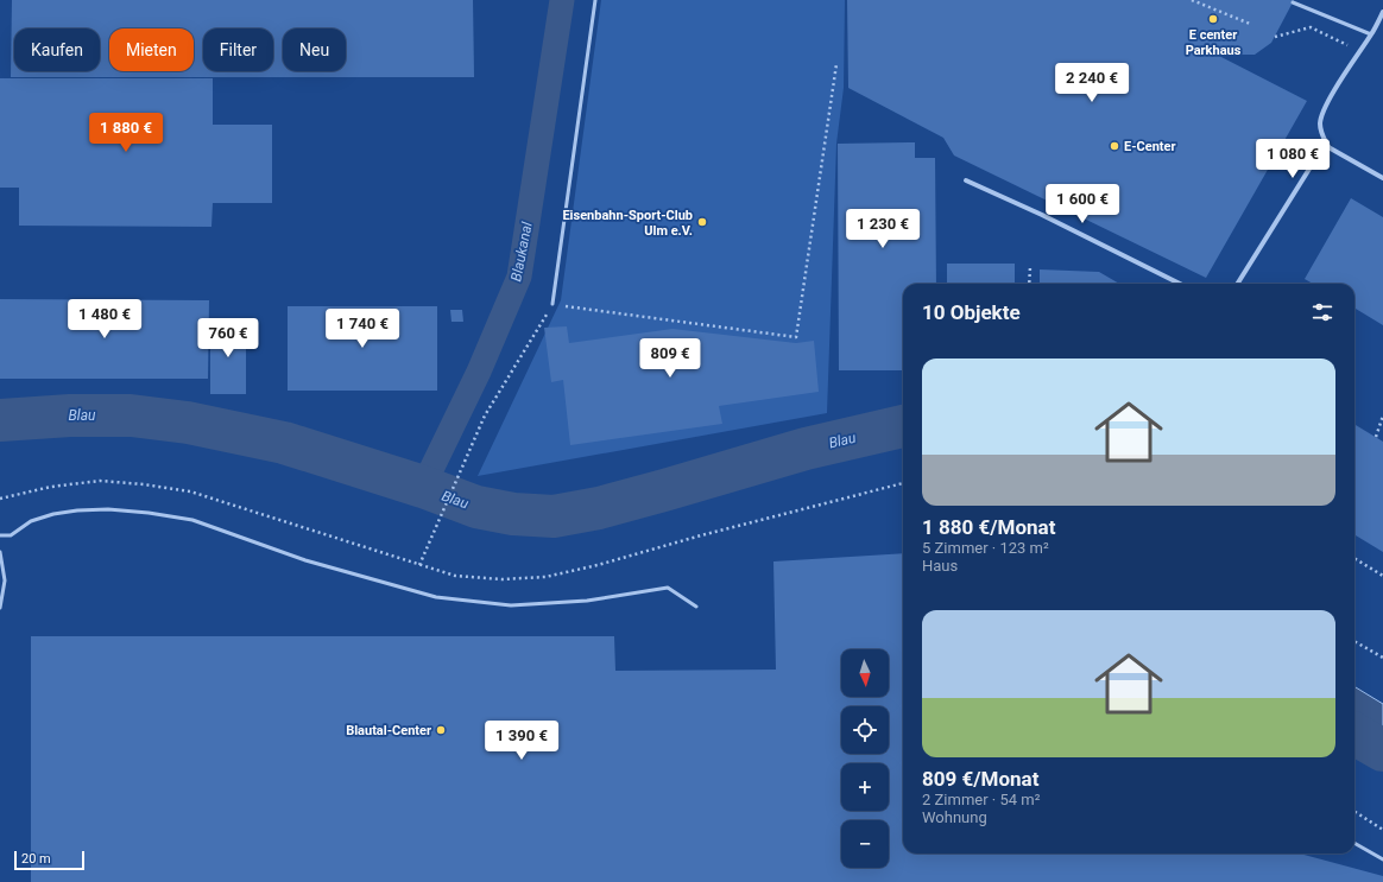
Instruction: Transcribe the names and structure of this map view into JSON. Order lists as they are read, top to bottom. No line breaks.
{"water":["Blaukanal","Blau"],"places":["E center Parkhaus","E-Center","Eisenbahn-Sport-Club Ulm e.V.","Blautal-Center"],"scale_bar":"20 m","north":"bottom","page":{"chip":["Kaufen","Mieten","Filter","Neu"],"price":["2 240 €","1 880 €","1 080 €","1 600 €","1 230 €","1 480 €","1 740 €","760 €","809 €","1 390 €"],"heading":"10 Objekte","list":[{"name":"1 880 €/Monat","note":"5 Zimmer · 123 m² · Haus"},{"name":"809 €/Monat","note":"2 Zimmer · 54 m² · Wohnung"}],"map_buttons":["+","−"],"scale":"20 m"}}
